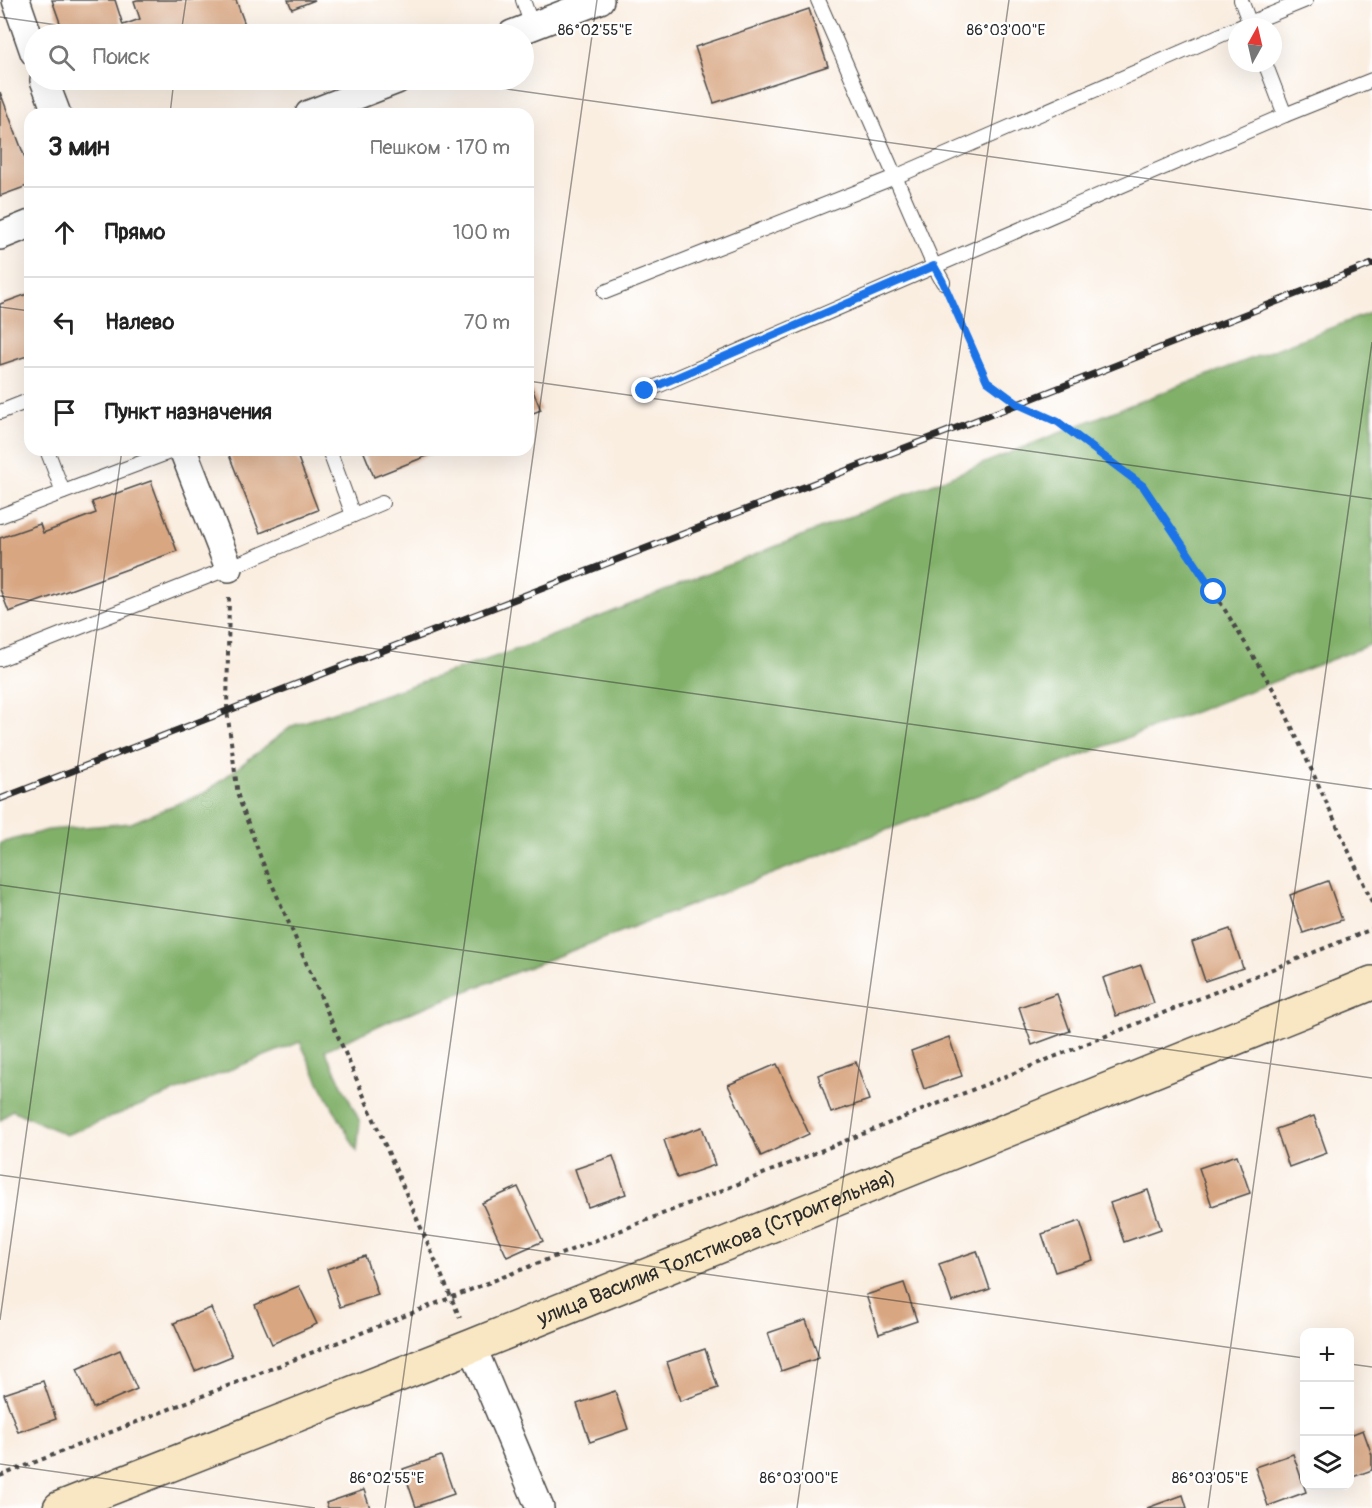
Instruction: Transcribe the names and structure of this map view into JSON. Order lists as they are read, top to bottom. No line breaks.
{"streets":{"main road":["улица Василия Толстикова (Строительная)"]},"north":"top","page":{"search":"Поиск","heading":["3 мин","Пешком · 170 m"],"list":[["Прямо","100 m"],["Налево","70 m"],"Пункт назначения"],"map_buttons":["+","−"]},"coordinates":["86°02'55\"E","86°03'00\"E","86°03'05\"E"]}
